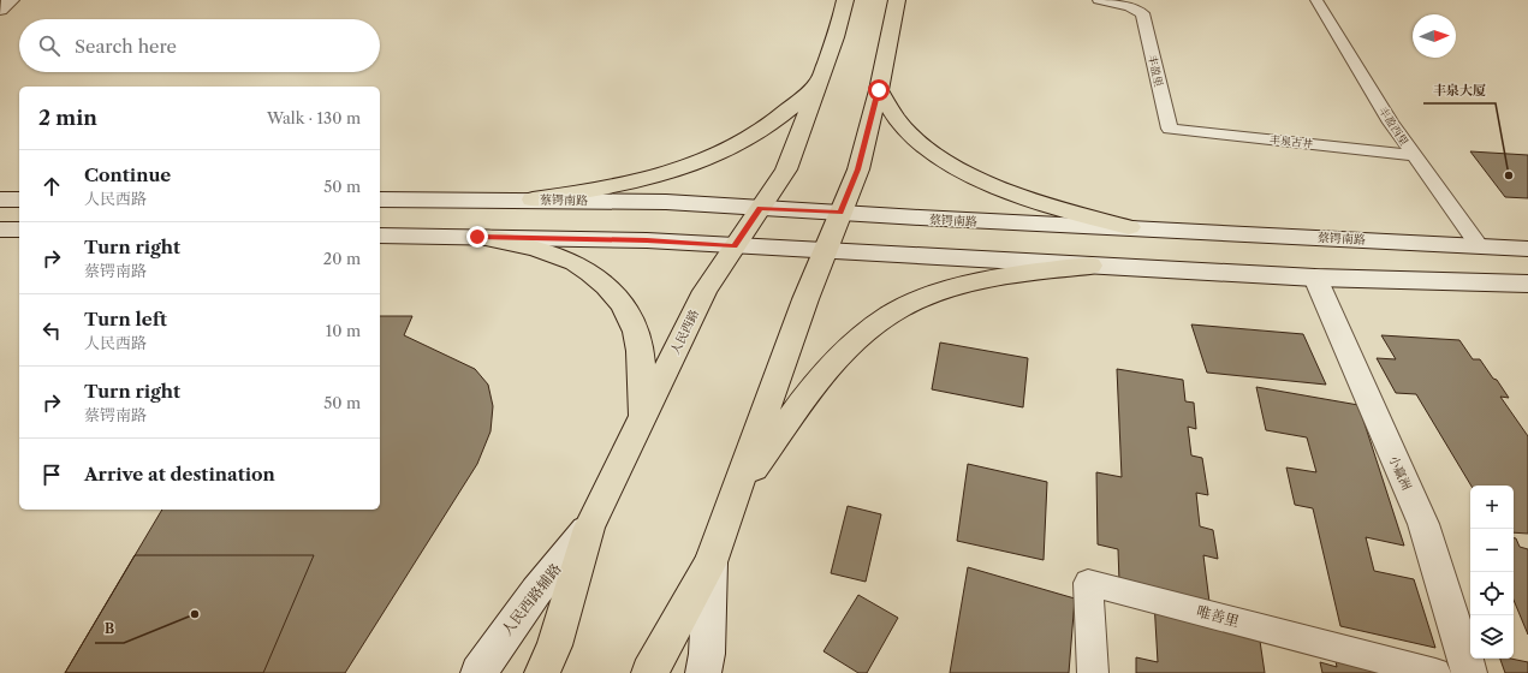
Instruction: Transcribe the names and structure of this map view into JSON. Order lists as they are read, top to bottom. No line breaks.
{"streets":{"main road":["蔡锷南路","人民西路","小赢洲","人民西路辅路"],"lane":["丰盈里","丰盈西里","丰泉古井","唯善里"]},"crossings":[["丰盈里","丰泉古井"],["丰盈西里","丰泉古井"],["丰盈西里","蔡锷南路"],["蔡锷南路","人民西路"],["人民西路","人民西路辅路"]],"places":["丰泉大厦","B"],"north":"right","page":{"search":"Search here","heading":["2 min","Walk · 130 m"],"list":[["Continue","人民西路","50 m"],["Turn right","蔡锷南路","20 m"],["Turn left","人民西路","10 m"],["Turn right","蔡锷南路","50 m"],"Arrive at destination"],"map_buttons":["+","−"]}}
